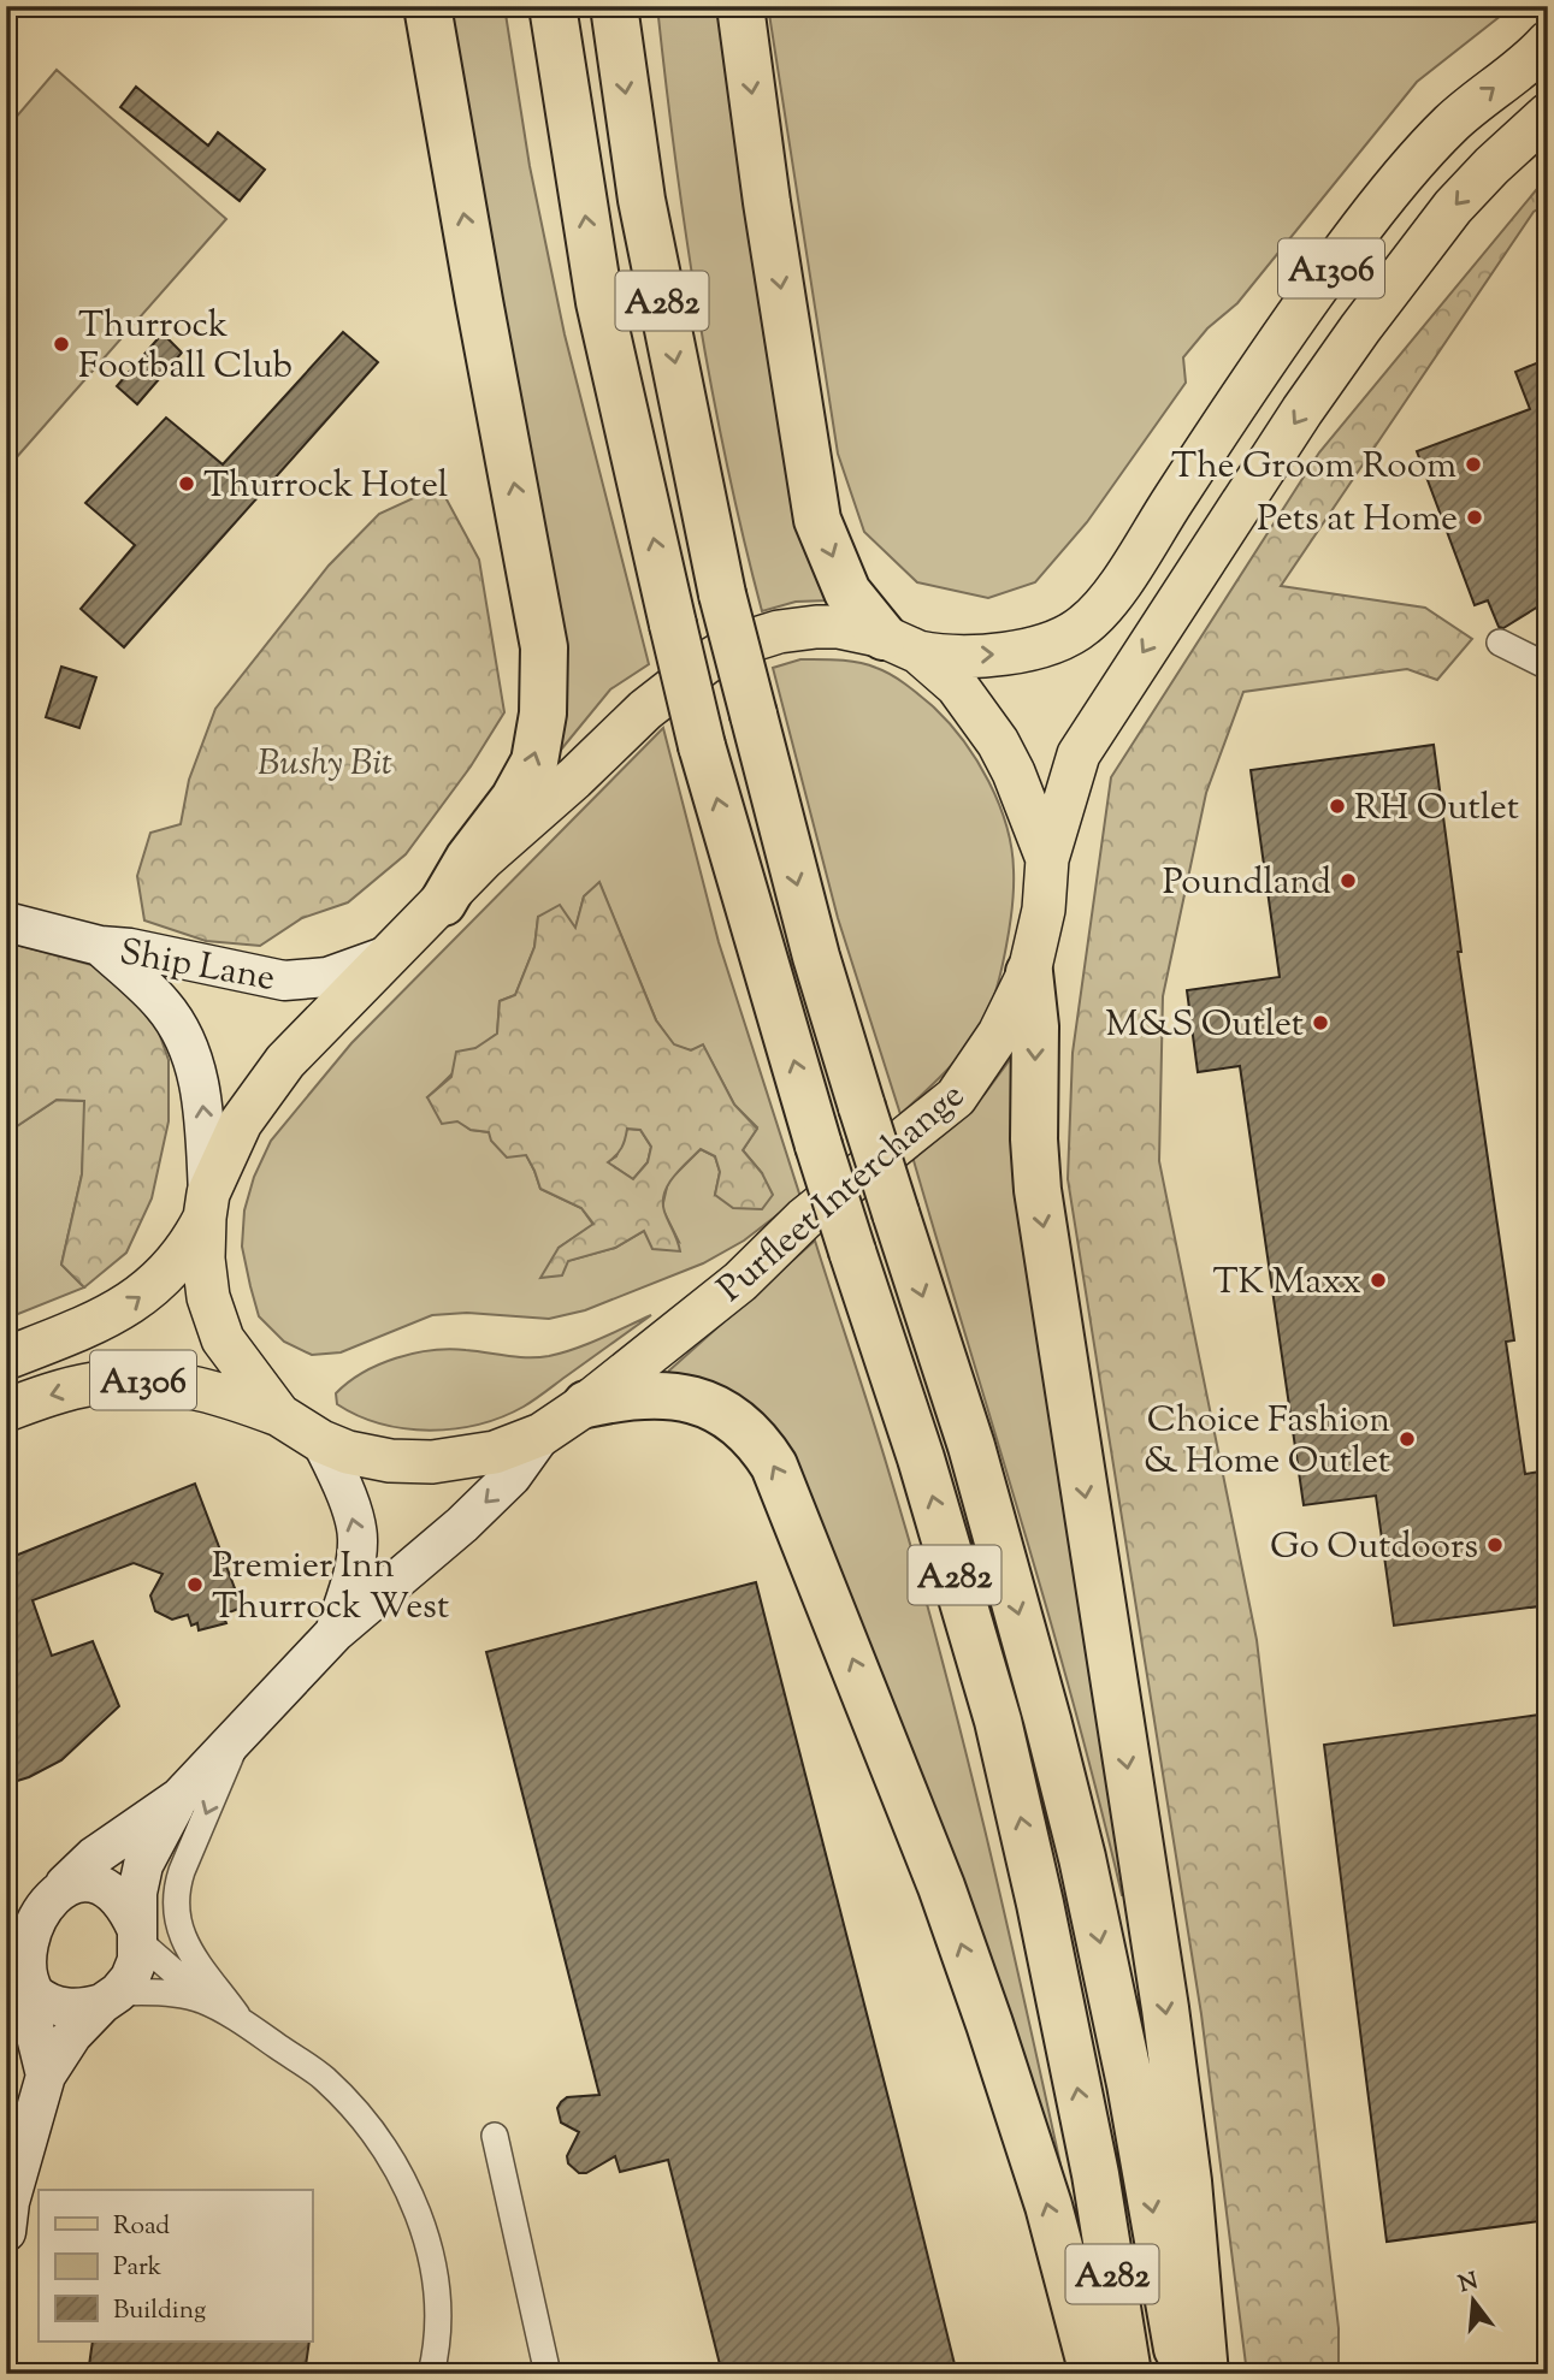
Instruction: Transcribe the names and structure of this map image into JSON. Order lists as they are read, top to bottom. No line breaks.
{"streets":{"highway":["A282"],"main road":["A1306","Purfleet Interchange"],"street":["Ship Lane"]},"crossings":[["A1306","Ship Lane"],["A1306","Purfleet Interchange"],["Ship Lane","Purfleet Interchange"]],"one_way":["Ship Lane"],"parks":["Bushy Bit"],"places":["Thurrock Football Club","The Groom Room","Thurrock Hotel","Pets at Home","RH Outlet","Poundland","M&S Outlet","TK Maxx","Choice Fashion & Home Outlet","Go Outdoors","Premier Inn Thurrock West"],"legend":["Road","Park","Building"],"north":"top"}
